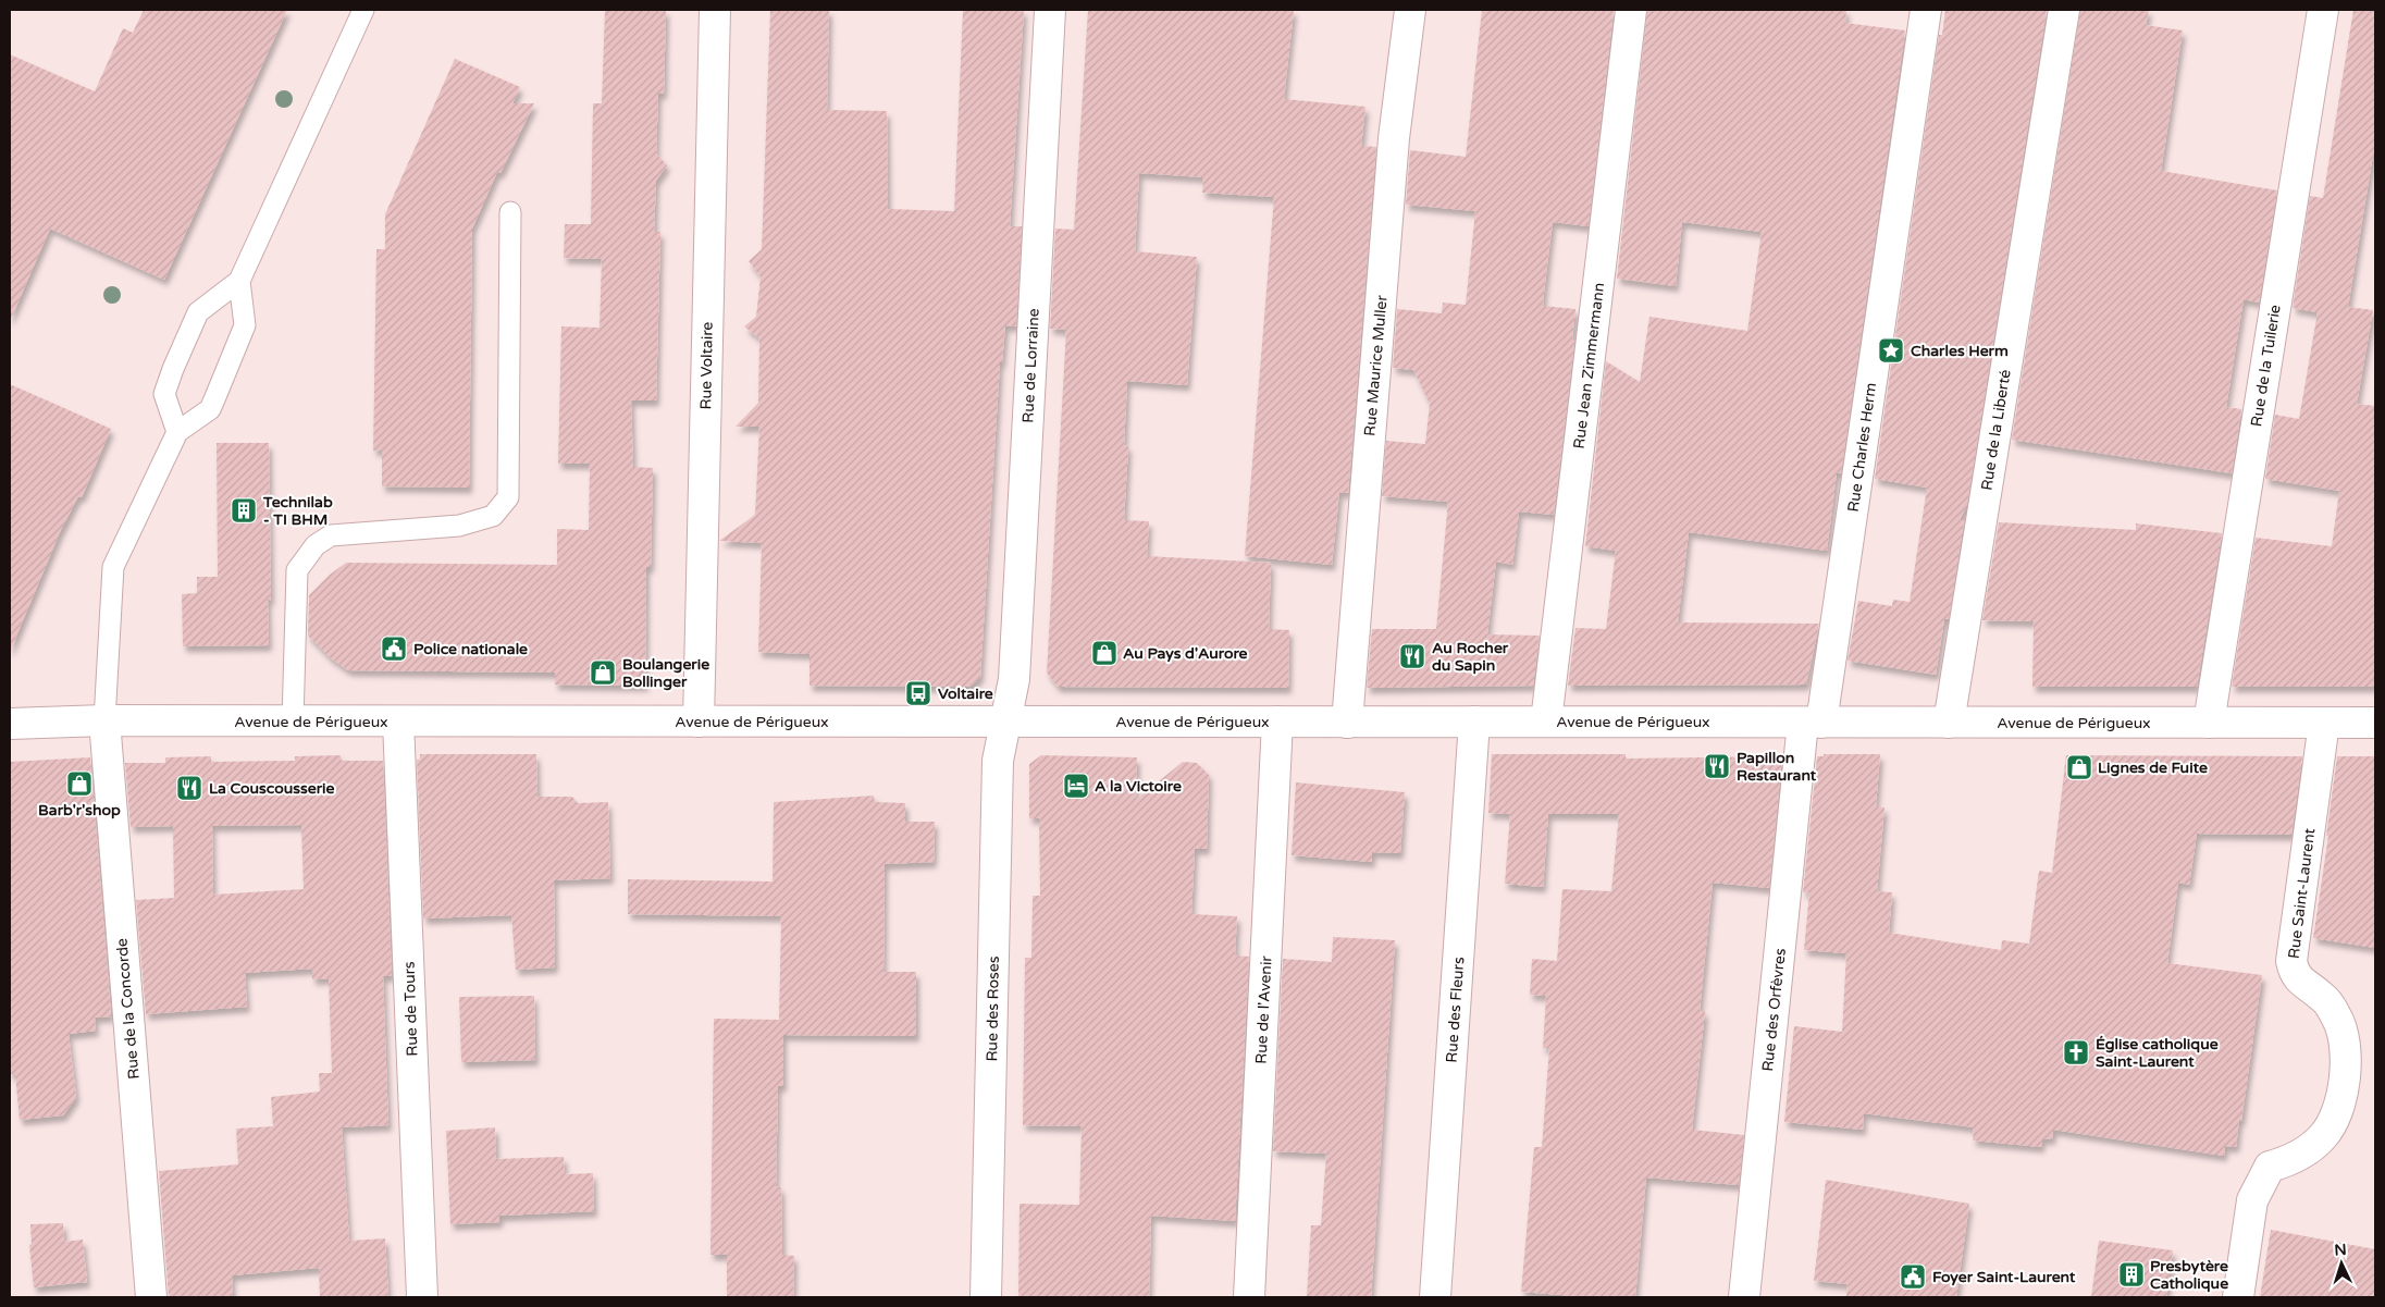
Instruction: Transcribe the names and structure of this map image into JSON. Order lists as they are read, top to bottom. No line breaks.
{"streets":{"street":["Rue Voltaire","Rue de Lorraine","Rue Maurice Muller","Rue Jean Zimmermann","Rue de la Tuilerie","Rue de la Liberté","Rue Charles Herm","Avenue de Périgueux","Rue Saint-Laurent","Rue de la Concorde","Rue de Tours","Rue des Roses","Rue de l'Avenir","Rue des Fleurs","Rue des Orfèvres"]},"crossings":[["Rue Voltaire","Avenue de Périgueux"],["Rue de Lorraine","Avenue de Périgueux"],["Rue de Lorraine","Rue des Roses"],["Rue Maurice Muller","Avenue de Périgueux"],["Rue Jean Zimmermann","Avenue de Périgueux"],["Rue de la Tuilerie","Avenue de Périgueux"],["Rue de la Liberté","Avenue de Périgueux"],["Rue Charles Herm","Avenue de Périgueux"],["Rue Charles Herm","Rue des Orfèvres"],["Avenue de Périgueux","Rue Saint-Laurent"],["Avenue de Périgueux","Rue de la Concorde"],["Avenue de Périgueux","Rue de Tours"],["Avenue de Périgueux","Rue des Roses"],["Avenue de Périgueux","Rue de l'Avenir"],["Avenue de Périgueux","Rue des Fleurs"],["Avenue de Périgueux","Rue des Orfèvres"]],"places":{"place":["Charles Herm"],"building":["Technilab - TI BHM","Presbytère Catholique"],"public building":["Police nationale","Foyer Saint-Laurent"],"shop":["Au Pays d'Aurore","Boulangerie Bollinger","Lignes de Fuite","Barb'r'shop"],"restaurant":["Au Rocher du Sapin","Papillon Restaurant","La Couscousserie"],"bus stop":["Voltaire"],"hotel":["A la Victoire"],"church":["Église catholique Saint-Laurent"]},"north":"top"}
